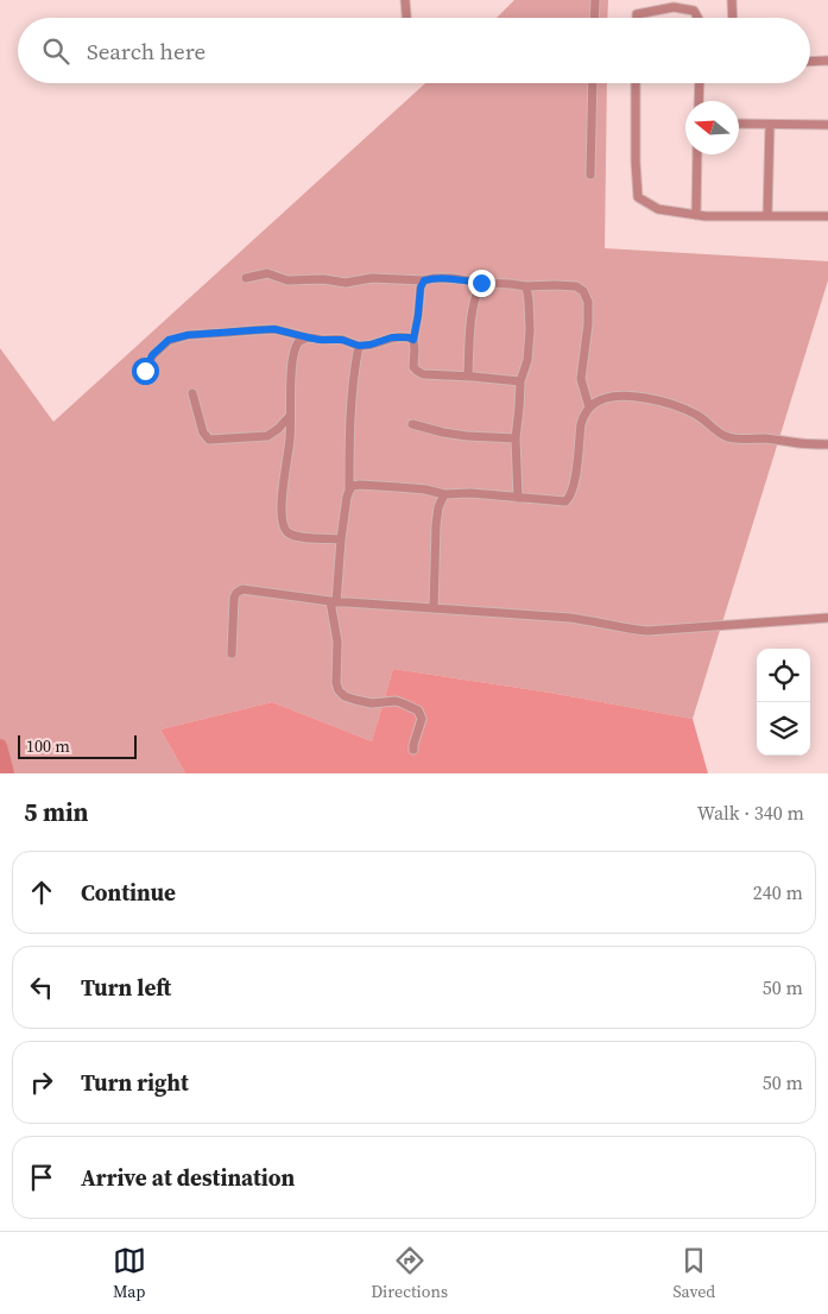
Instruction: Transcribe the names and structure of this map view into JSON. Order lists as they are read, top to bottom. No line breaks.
{"scale_bar":"100 m","north":"left","page":{"search":"Search here","scale":"100 m","heading":["5 min","Walk · 340 m"],"list":[["Continue","240 m"],["Turn left","50 m"],["Turn right","50 m"],"Arrive at destination"],"nav":["Map","Directions","Saved"]}}
